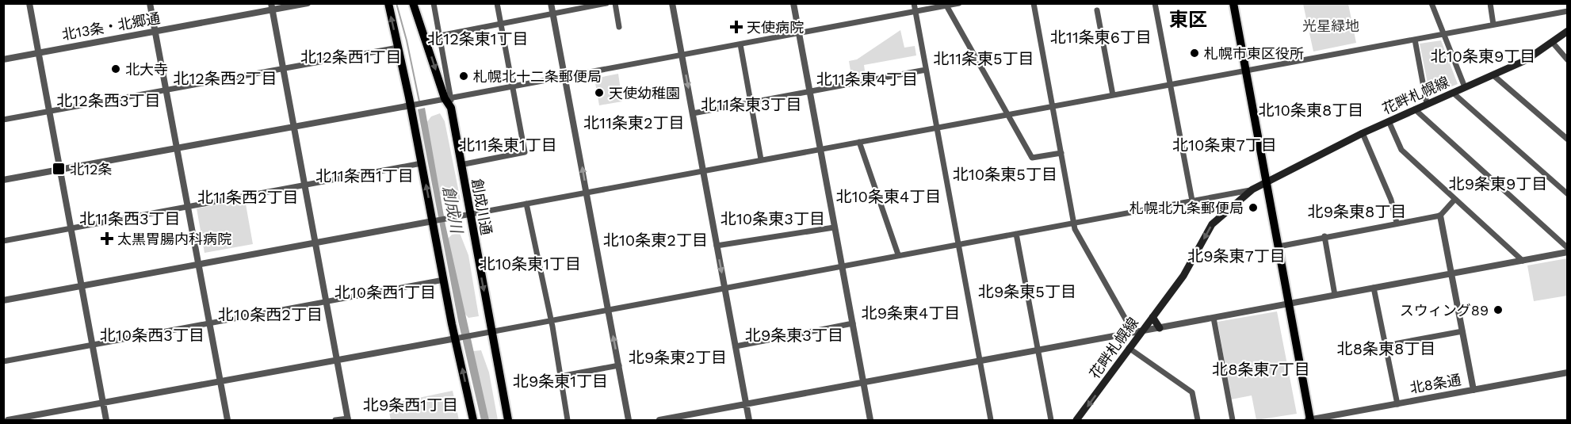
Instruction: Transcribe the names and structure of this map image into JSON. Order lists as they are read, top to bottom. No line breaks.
{"streets":{"main road":["花畔札幌線","創成川通"],"street":["北13条・北郷通","北8条通"]},"one_way":["花畔札幌線"],"districts":["東区","北11条東6丁目","北12条東1丁目","北10条東9丁目","北12条西1丁目","北11条東5丁目","北12条西2丁目","北11条東4丁目","北12条西3丁目","北11条東3丁目","北10条東8丁目","北11条東2丁目","北11条東1丁目","北10条東7丁目","北10条東5丁目","北11条西1丁目","北9条東9丁目","北10条東4丁目","北11条西2丁目","北9条東8丁目","北11条西3丁目","北10条東3丁目","北10条東2丁目","北9条東7丁目","北10条東1丁目","北9条東5丁目","北10条西1丁目","北9条東4丁目","北10条西2丁目","北10条西3丁目","北9条東3丁目","北8条東8丁目","北9条東2丁目","北8条東7丁目","北9条東1丁目","北9条西1丁目"],"water":["創成川"],"parks":["光星緑地"],"places":{"health":["天使病院","太黒胃腸内科病院"],"other":["札幌市東区役所","北大寺","札幌北十二条郵便局","天使幼稚園","札幌北九条郵便局","スウィング89"],"transit":["北12条"]}}
